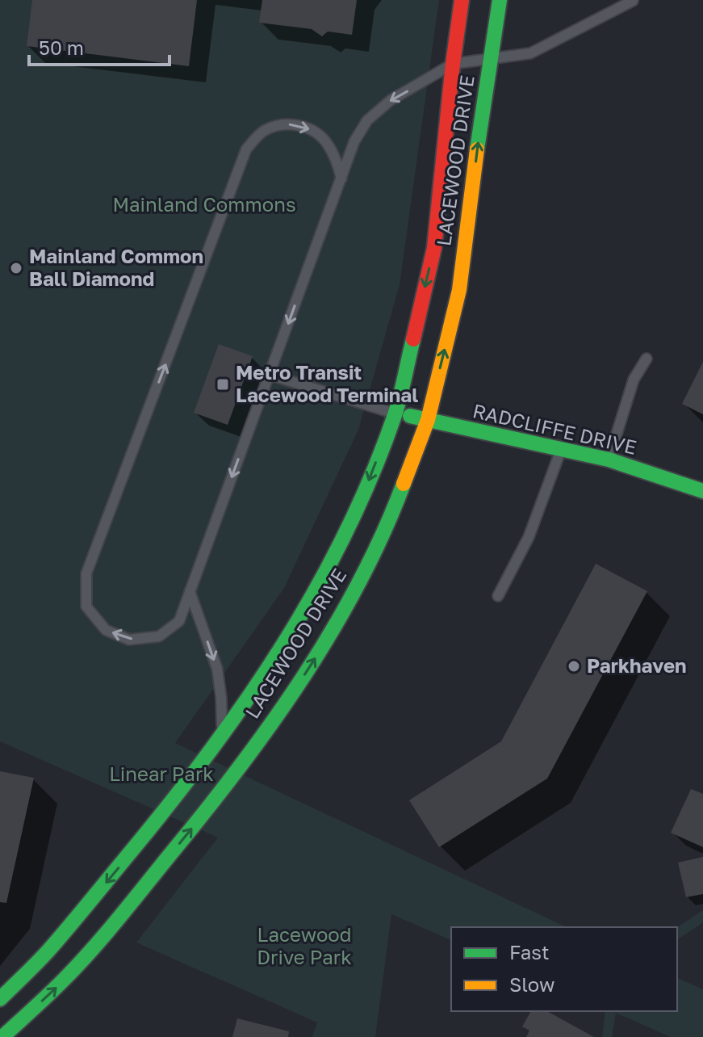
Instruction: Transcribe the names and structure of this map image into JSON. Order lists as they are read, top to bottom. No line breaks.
{"streets":{"main road":["LACEWOOD DRIVE","RADCLIFFE DRIVE"]},"crossings":[["LACEWOOD DRIVE","RADCLIFFE DRIVE"]],"parks":["Mainland Commons","Linear Park","Lacewood Drive Park"],"places":{"other":["Mainland Common Ball Diamond","Parkhaven"],"transit":["Metro Transit Lacewood Terminal"]},"legend":["Fast","Slow"],"scale_bar":"50 m"}
